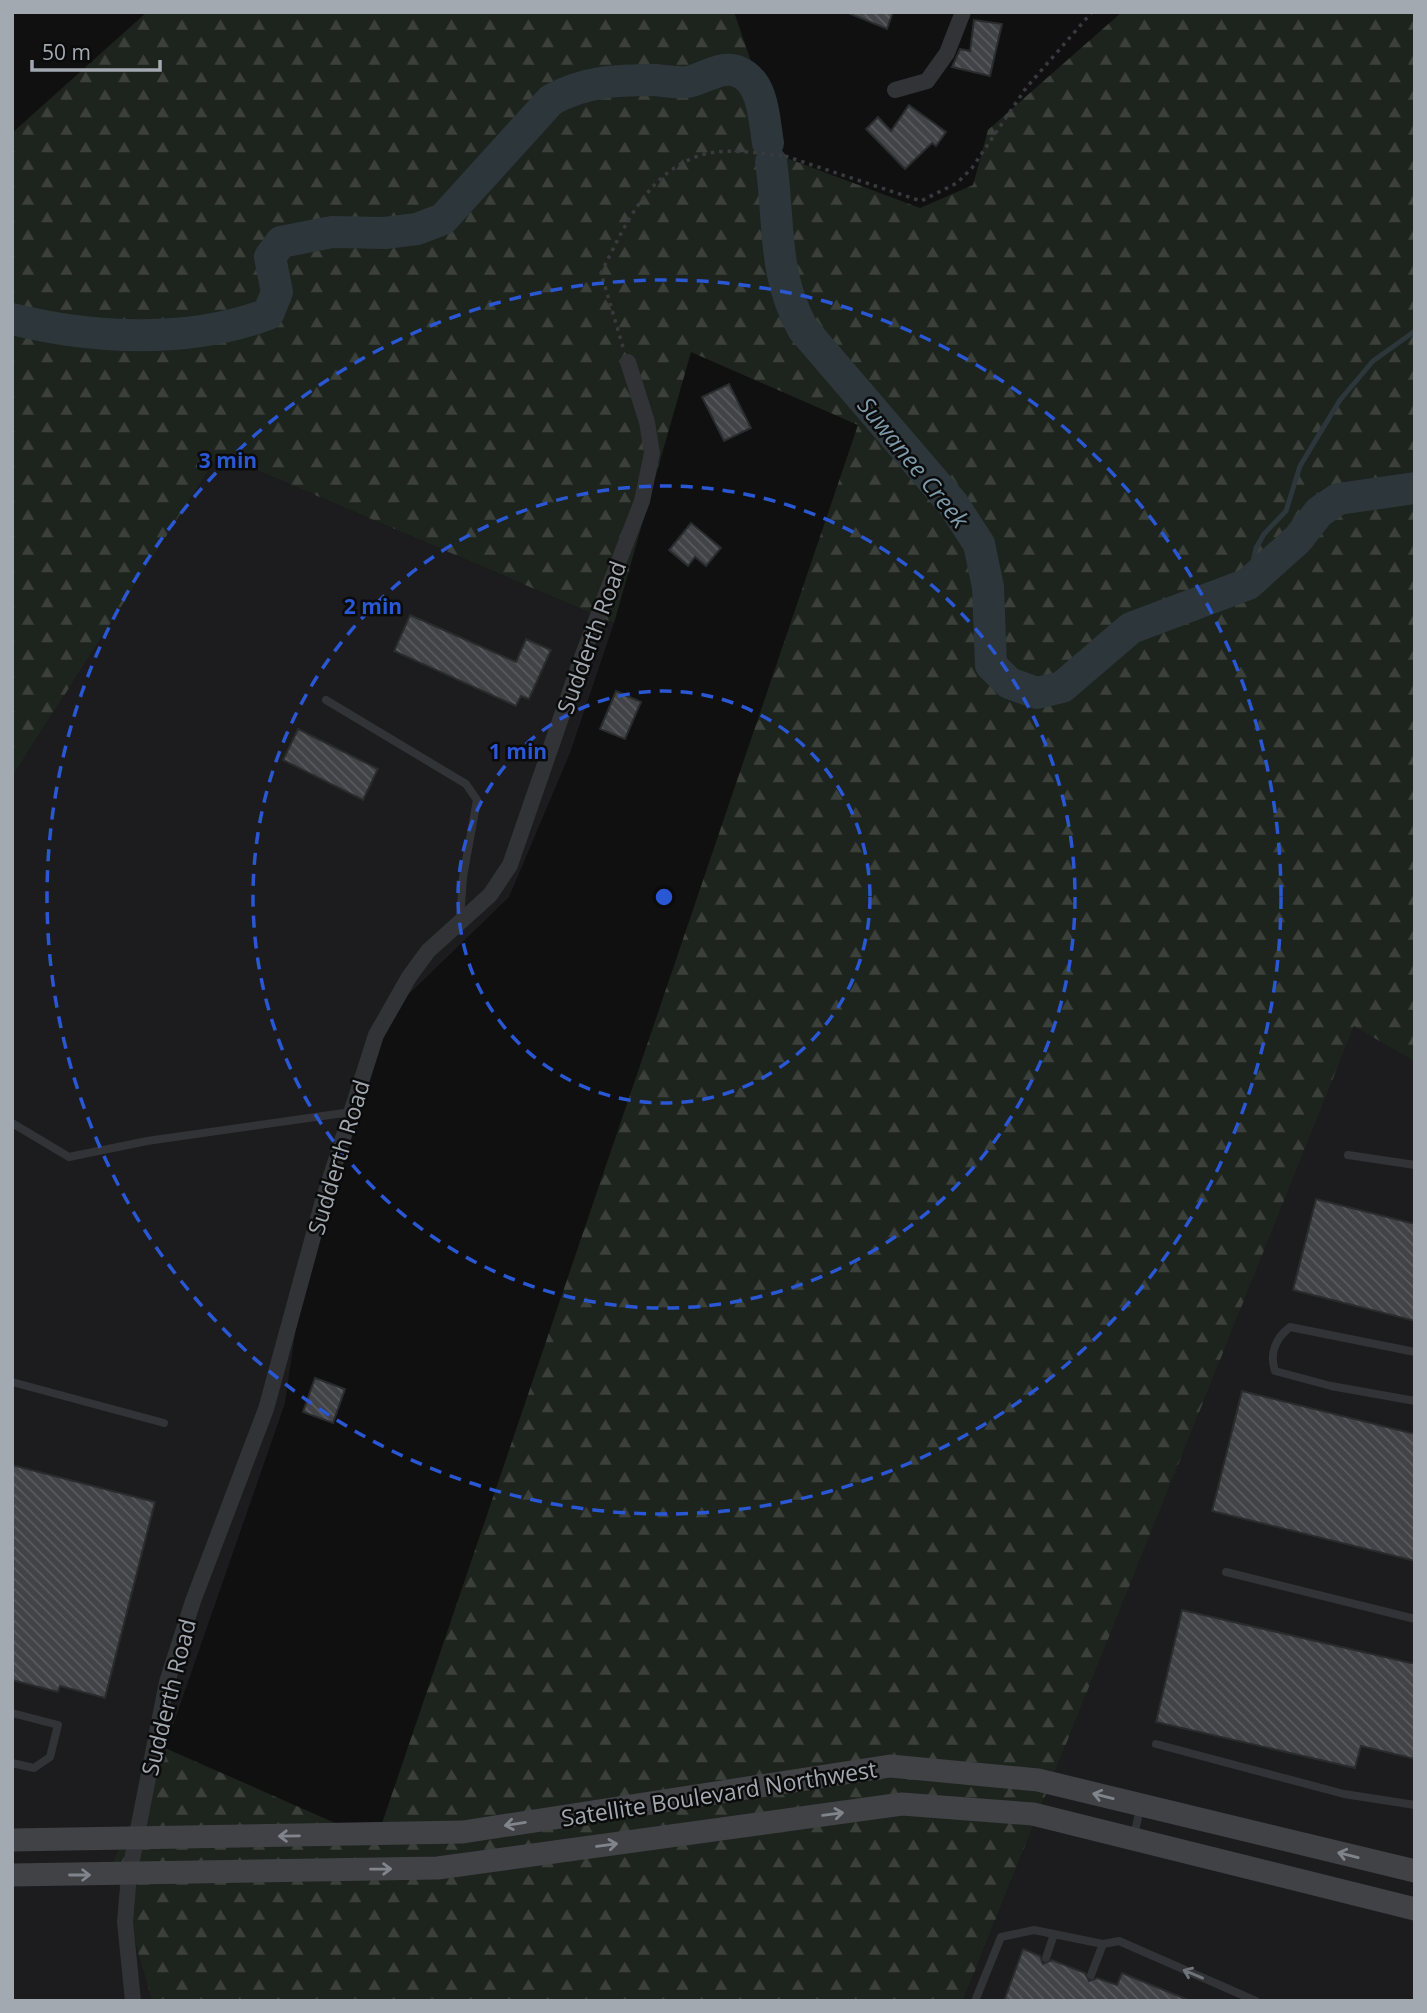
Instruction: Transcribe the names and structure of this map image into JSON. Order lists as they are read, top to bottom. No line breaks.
{"streets":{"main road":["Satellite Boulevard Northwest"],"street":["Sudderth Road"]},"crossings":[["Sudderth Road","Satellite Boulevard Northwest"]],"water":["Suwanee Creek"],"scale_bar":"50 m","rings":["3 min","2 min","1 min"]}
